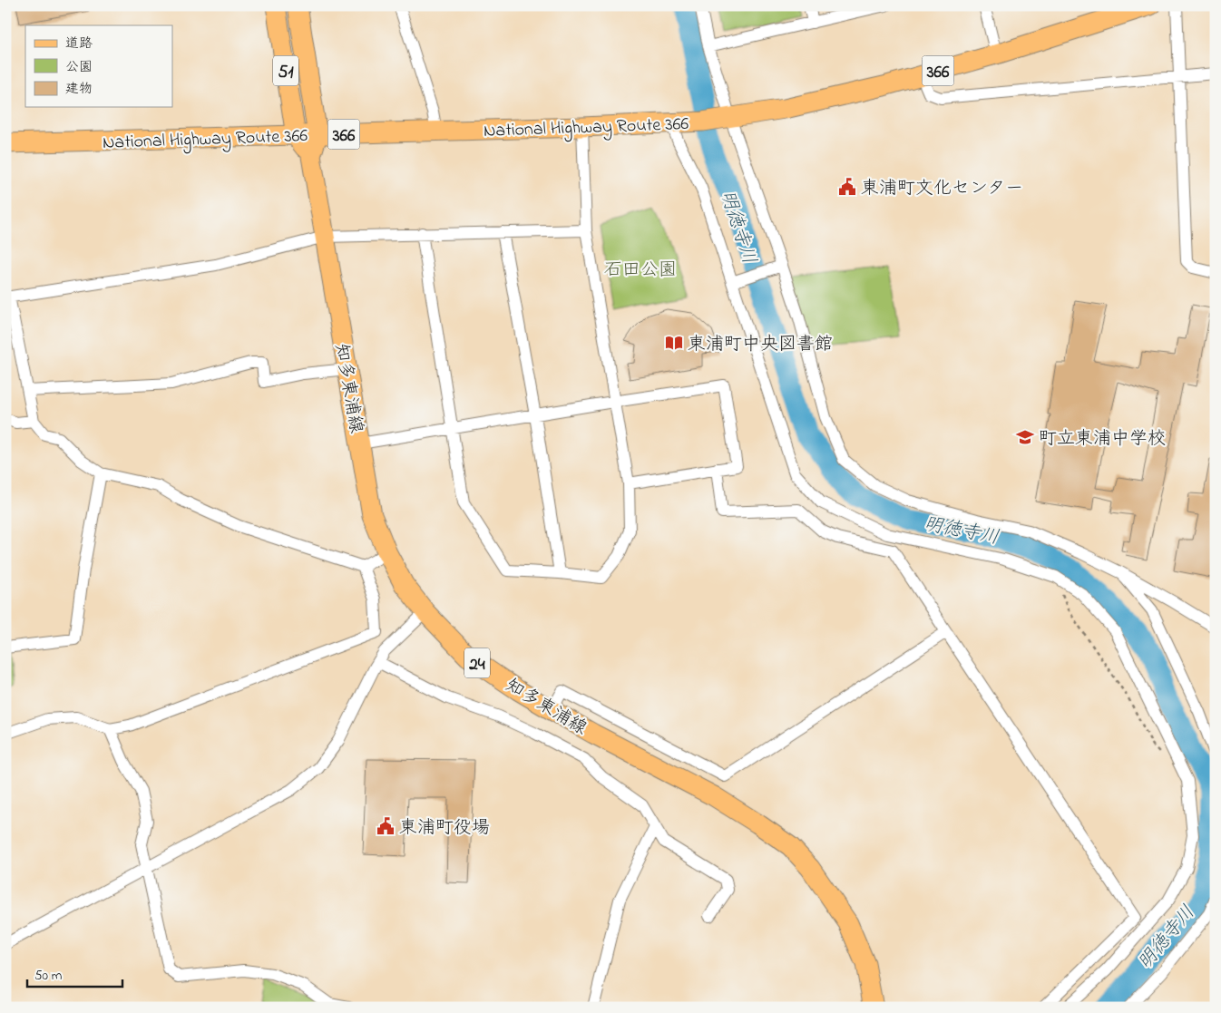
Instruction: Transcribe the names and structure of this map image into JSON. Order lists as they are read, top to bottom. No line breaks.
{"streets":{"main road":["51","366","National Highway Route 366","知多東浦線","24"]},"crossings":[["51","National Highway Route 366"],["51","知多東浦線"],["National Highway Route 366","知多東浦線"]],"water":["明徳寺川"],"parks":["石田公園"],"places":{"public building":["東浦町文化センター","東浦町役場"],"library":["東浦町中央図書館"],"school or university":["町立東浦中学校"]},"legend":["道路","公園","建物"],"scale_bar":"50 m"}
